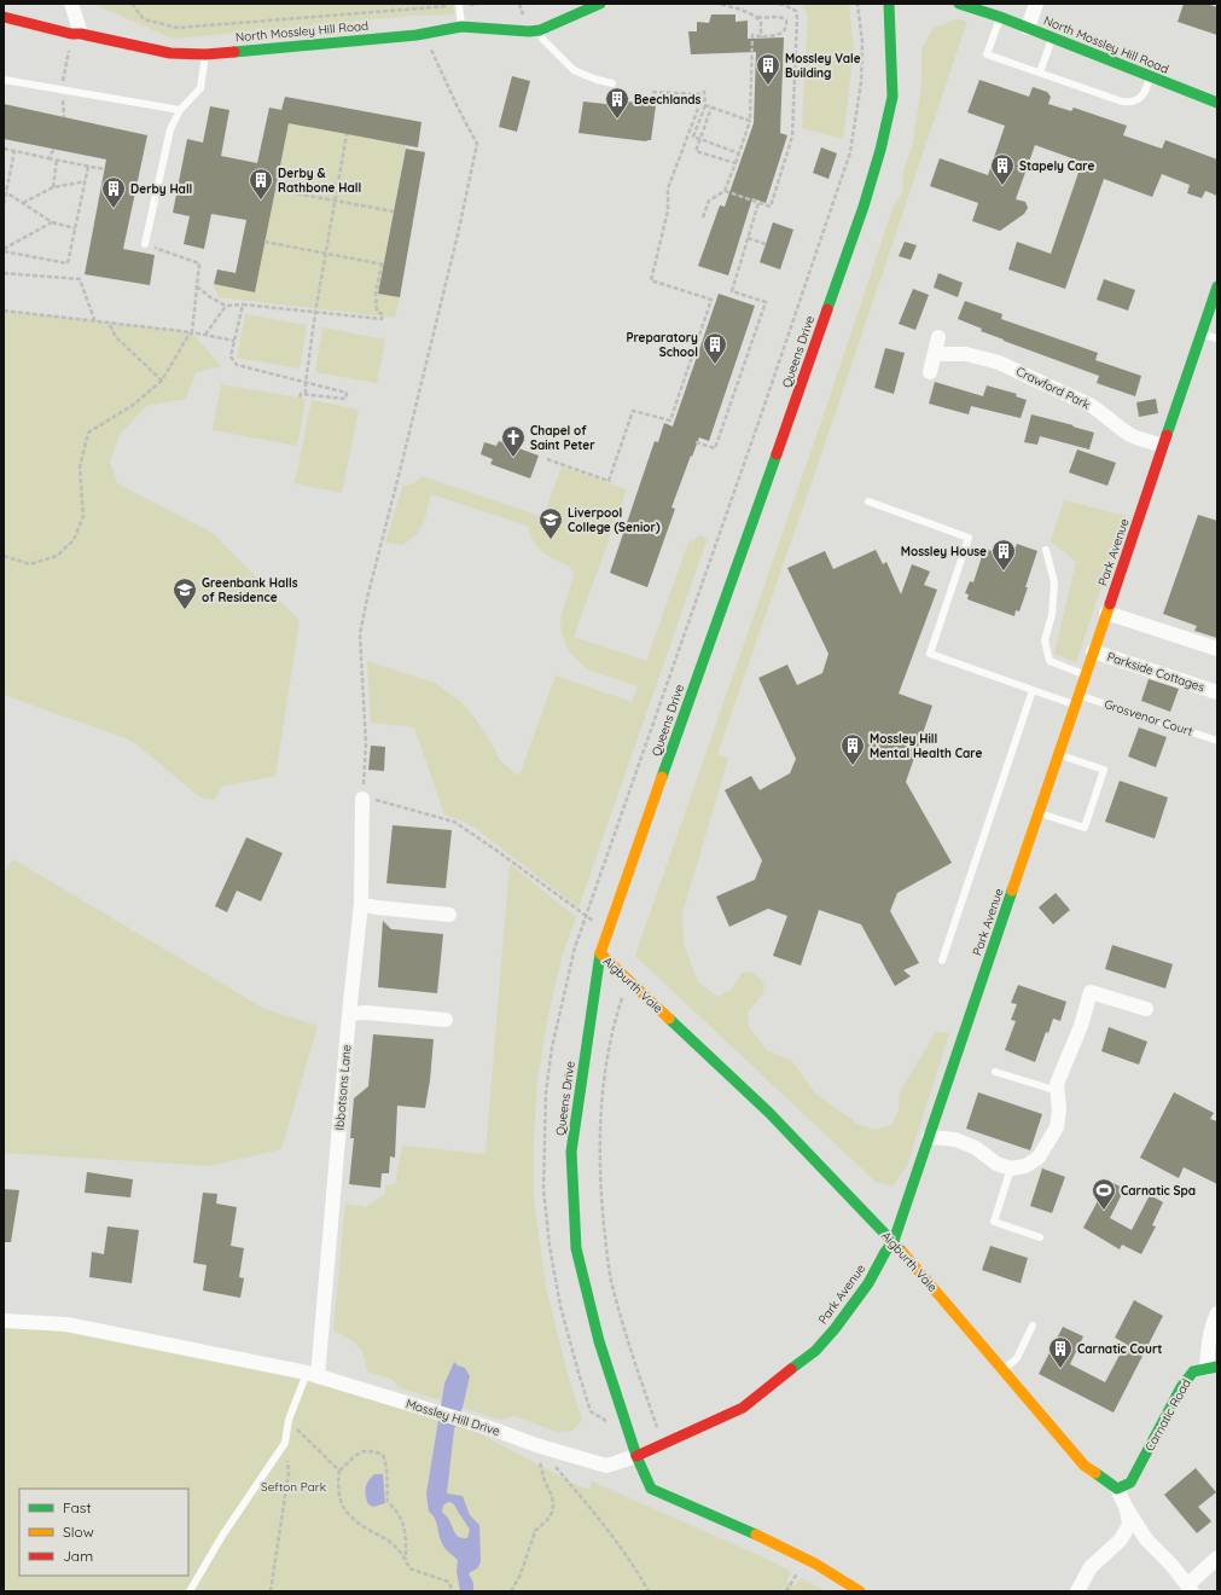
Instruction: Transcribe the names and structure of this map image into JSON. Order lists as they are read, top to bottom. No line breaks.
{"streets":{"street":["North Mossley Hill Road","Queens Drive","Crawford Park","Park Avenue","Parkside Cottages","Aigburth Vale","Ibbotsons Lane","Carnatic Road","Mossley Hill Drive"],"lane":["Grosvenor Court"]},"crossings":[["Queens Drive","Park Avenue"],["Queens Drive","Aigburth Vale"],["Queens Drive","Mossley Hill Drive"],["Crawford Park","Park Avenue"],["Park Avenue","Parkside Cottages"],["Park Avenue","Grosvenor Court"],["Park Avenue","Aigburth Vale"],["Park Avenue","Mossley Hill Drive"],["Aigburth Vale","Carnatic Road"],["Ibbotsons Lane","Mossley Hill Drive"]],"parks":["Sefton Park"],"places":{"building":["Mossley Vale Building","Beechlands","Stapely Care","Derby & Rathbone Hall","Derby Hall","Preparatory School","Mossley House","Mossley Hill Mental Health Care","Carnatic Court"],"church":["Chapel of Saint Peter"],"school or university":["Liverpool College (Senior)","Greenbank Halls of Residence"],"sports":["Carnatic Spa"]},"legend":["Fast","Slow","Jam"]}
